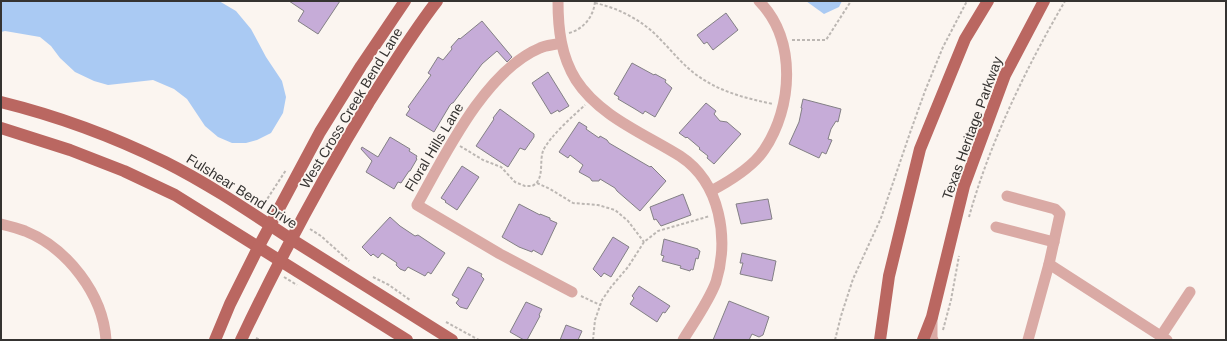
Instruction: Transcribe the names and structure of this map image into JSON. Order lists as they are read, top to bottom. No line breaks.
{"streets":{"main road":["West Cross Creek Bend Lane","Texas Heritage Parkway","Fulshear Bend Drive"],"street":["Floral Hills Lane"]},"crossings":[["West Cross Creek Bend Lane","Fulshear Bend Drive"]]}
